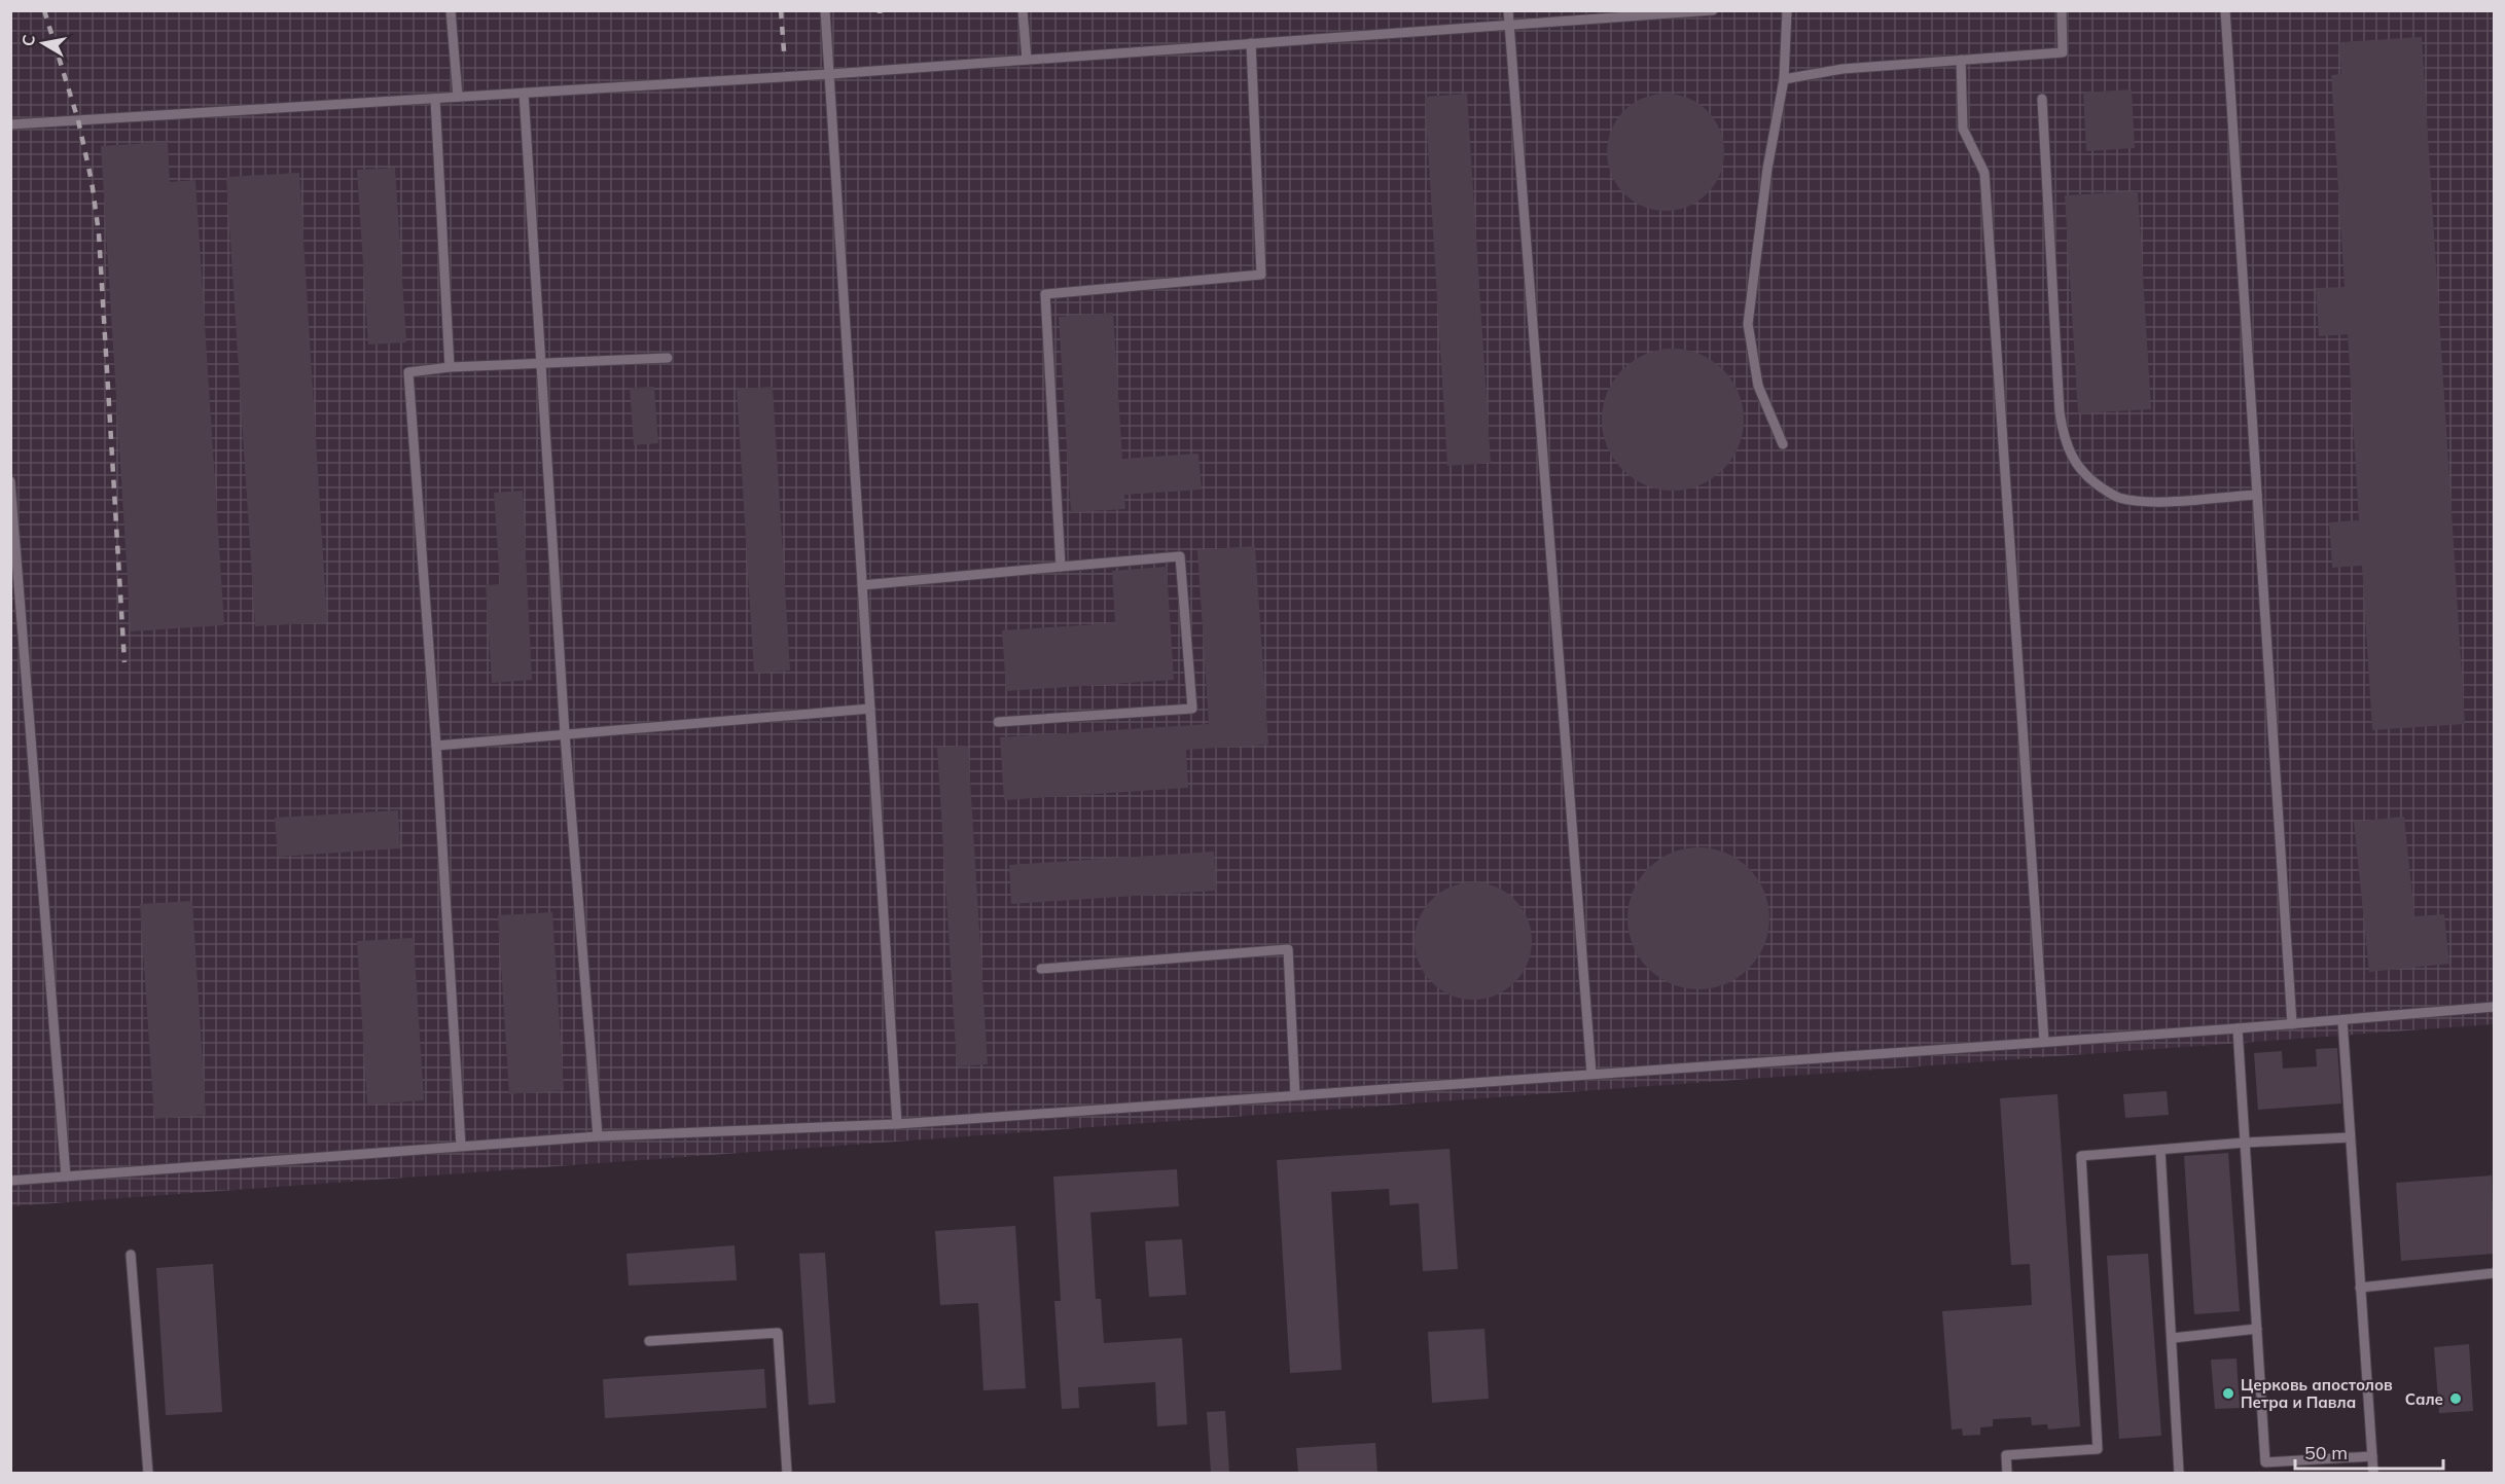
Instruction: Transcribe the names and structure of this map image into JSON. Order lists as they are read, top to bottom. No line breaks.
{"places":["Церковь апостолов Петра и Павла","Сале"],"scale_bar":"50 m","north":"left"}
